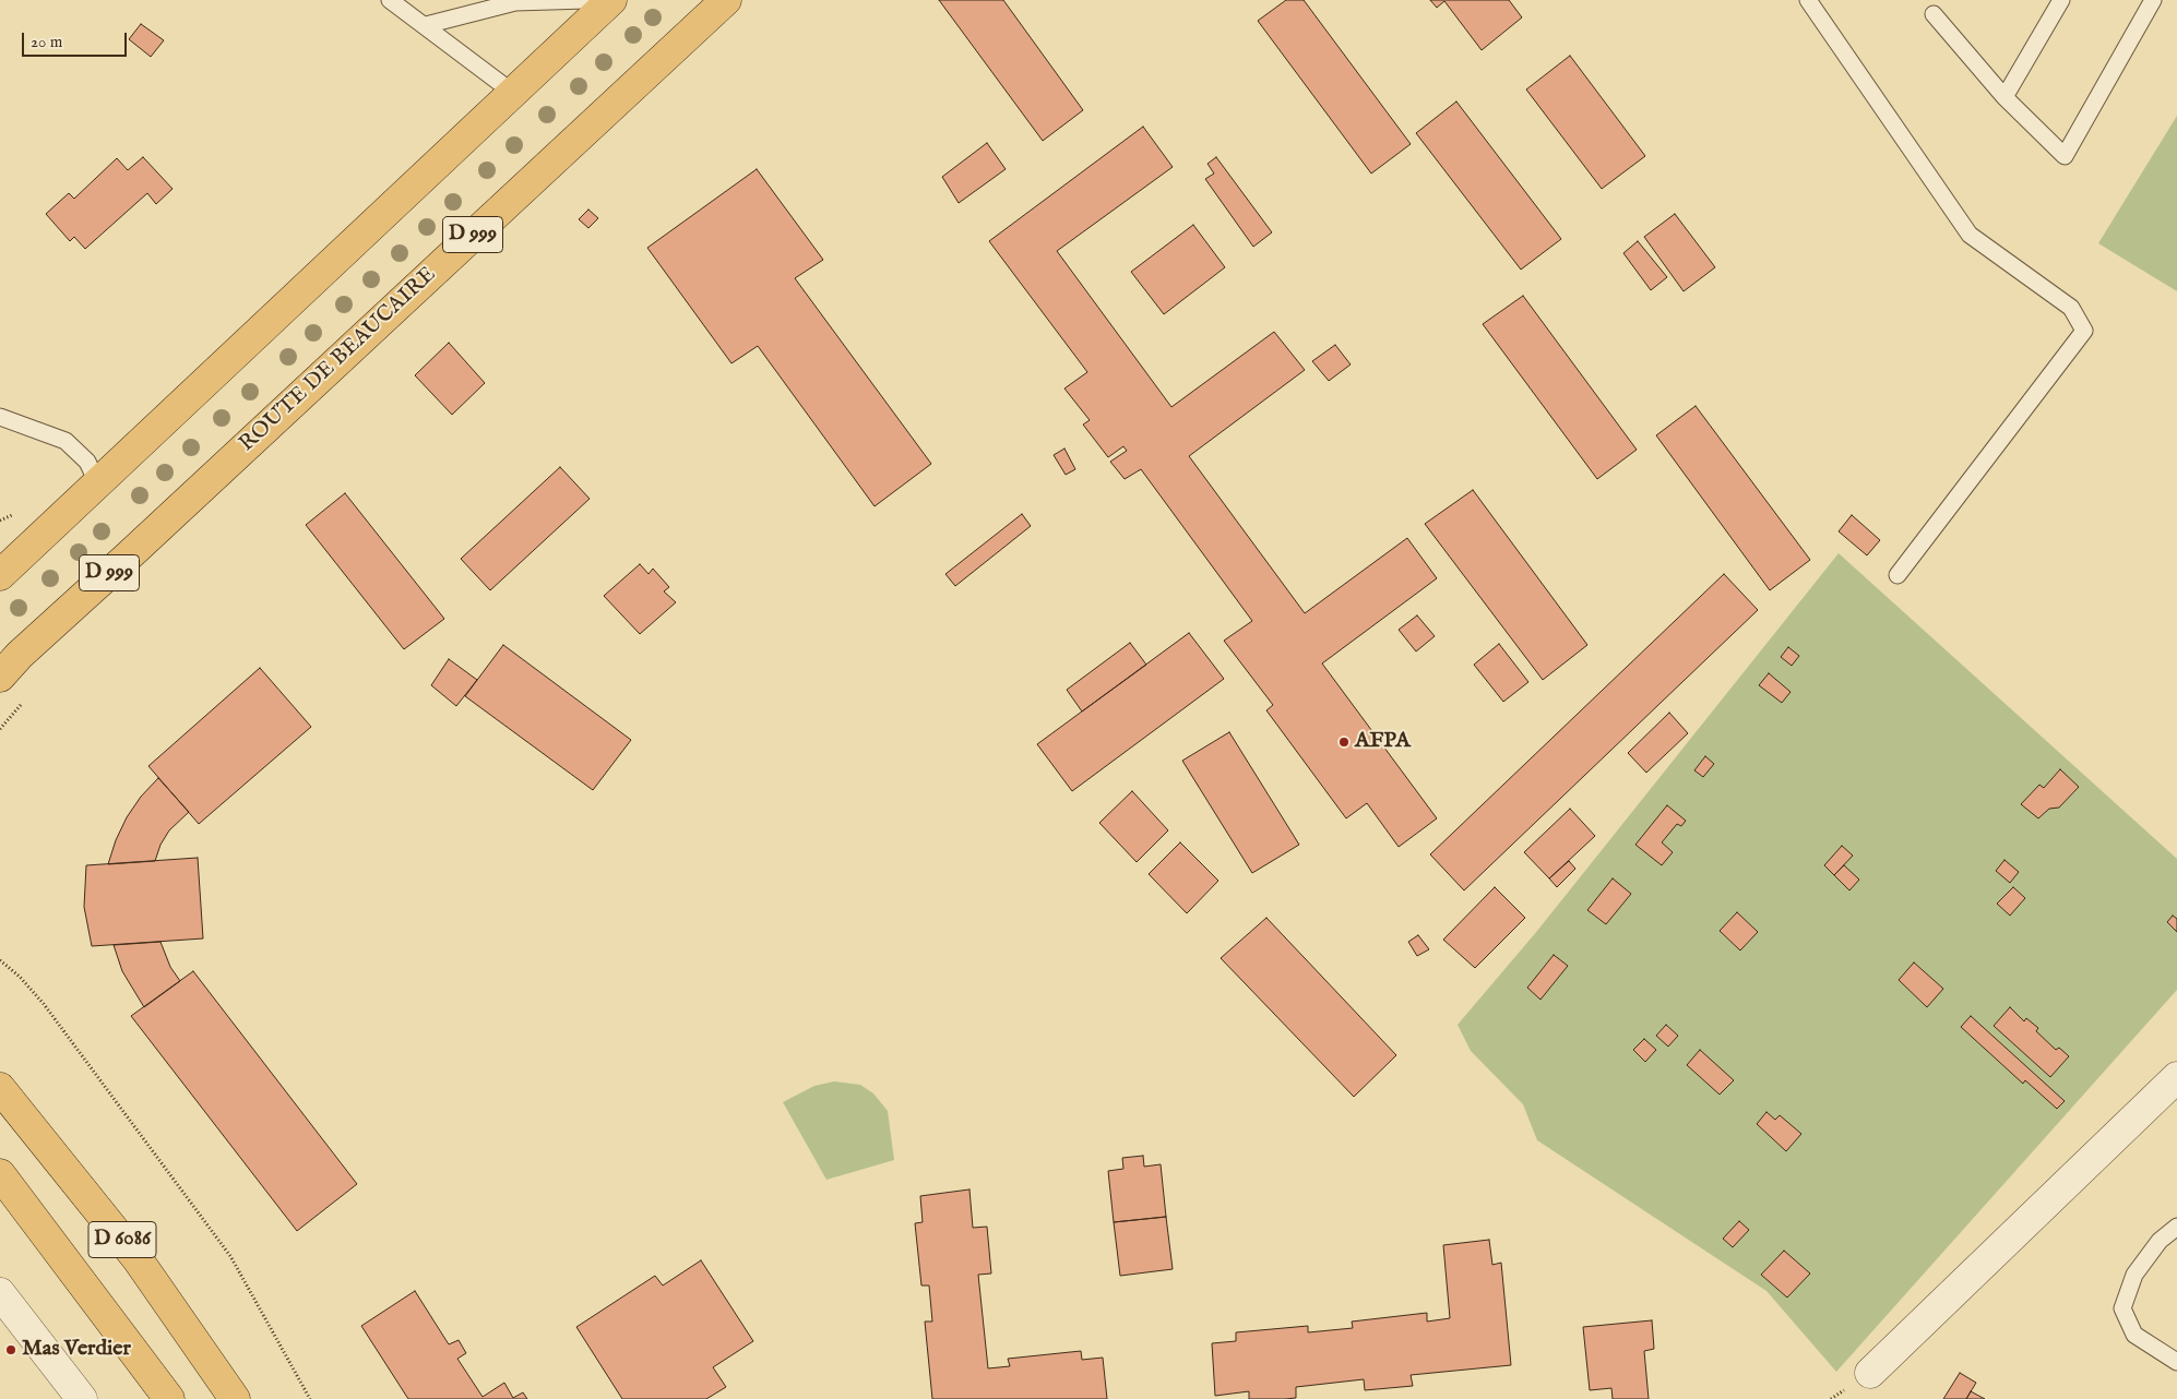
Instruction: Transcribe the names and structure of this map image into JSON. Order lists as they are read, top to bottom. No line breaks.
{"streets":{"main road":["D 999","ROUTE DE BEAUCAIRE","D 6086"]},"places":["AFPA","Mas Verdier"],"scale_bar":"20 m"}
